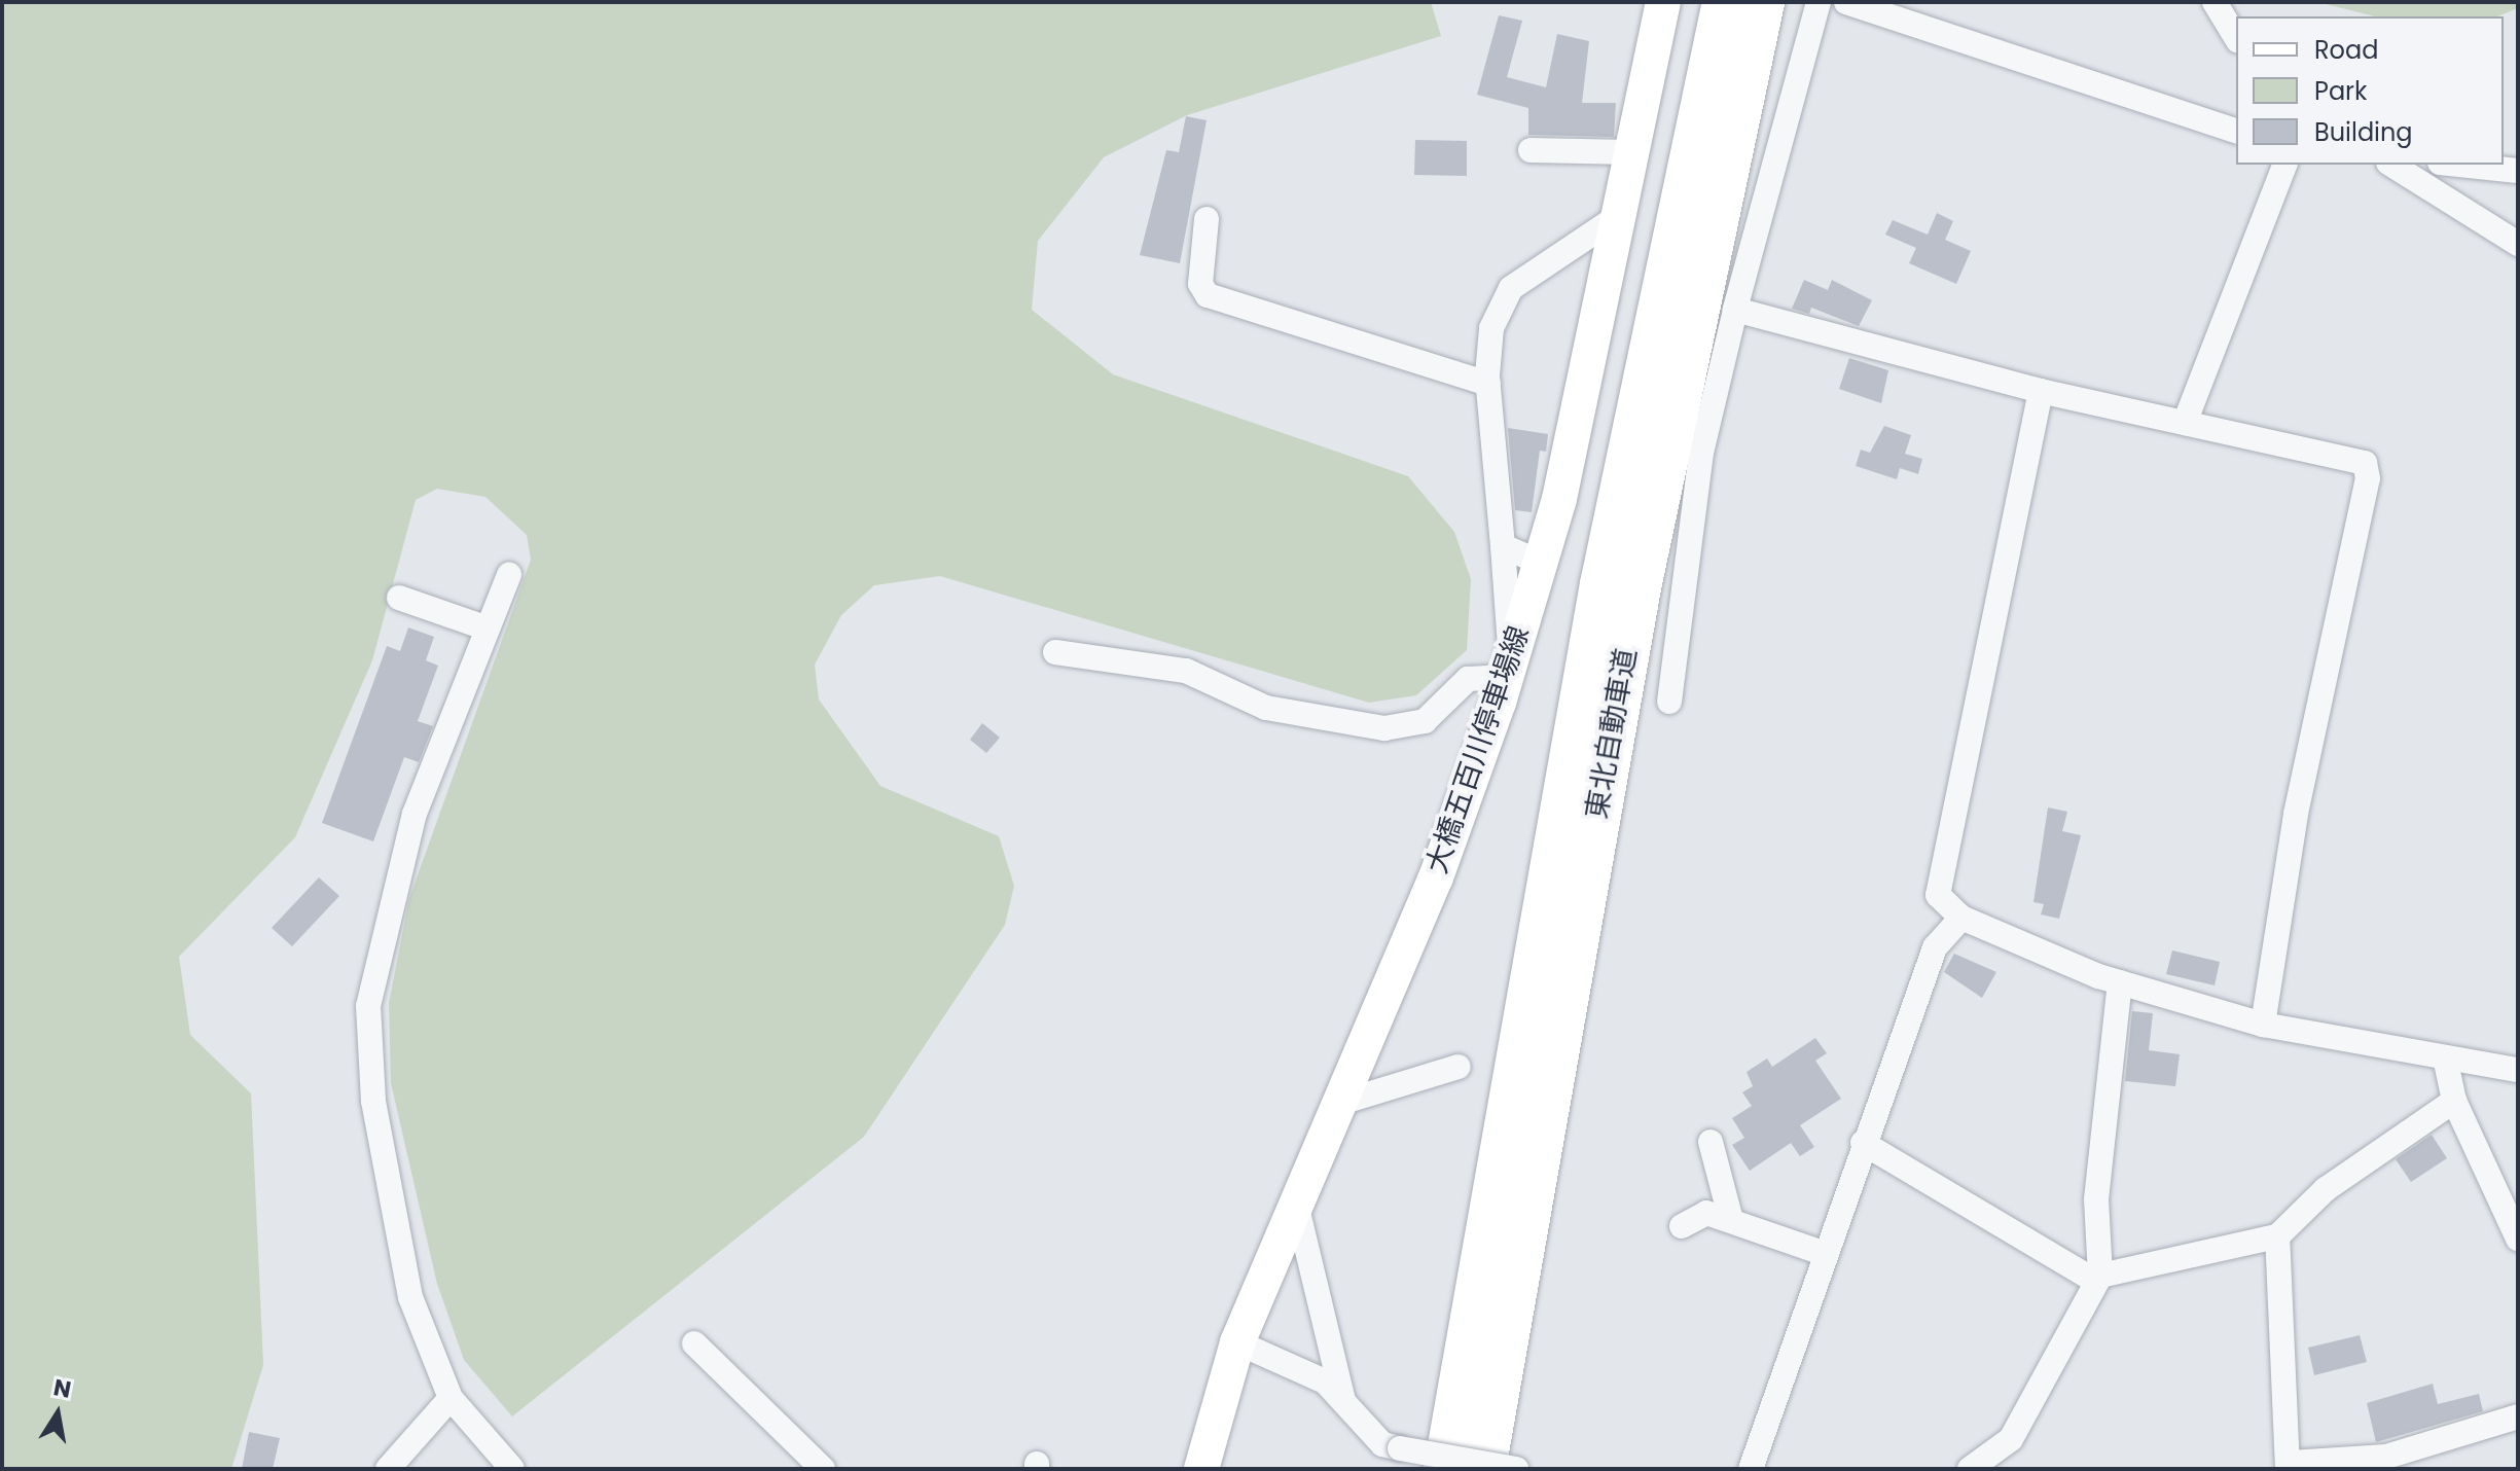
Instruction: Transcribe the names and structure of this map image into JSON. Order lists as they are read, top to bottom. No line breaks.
{"streets":{"highway":["東北自動車道"],"main road":["大橋五百川停車場線"]},"legend":["Road","Park","Building"],"north":"top"}
